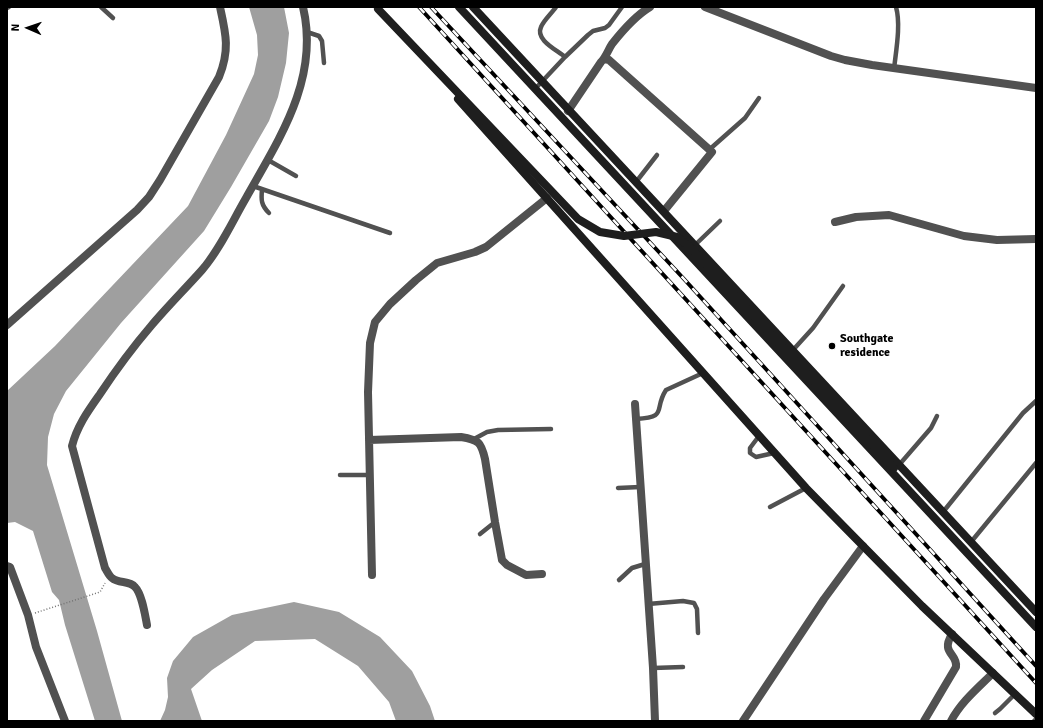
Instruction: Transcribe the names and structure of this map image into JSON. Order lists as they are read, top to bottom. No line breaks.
{"places":["Southgate residence"],"north":"left"}
